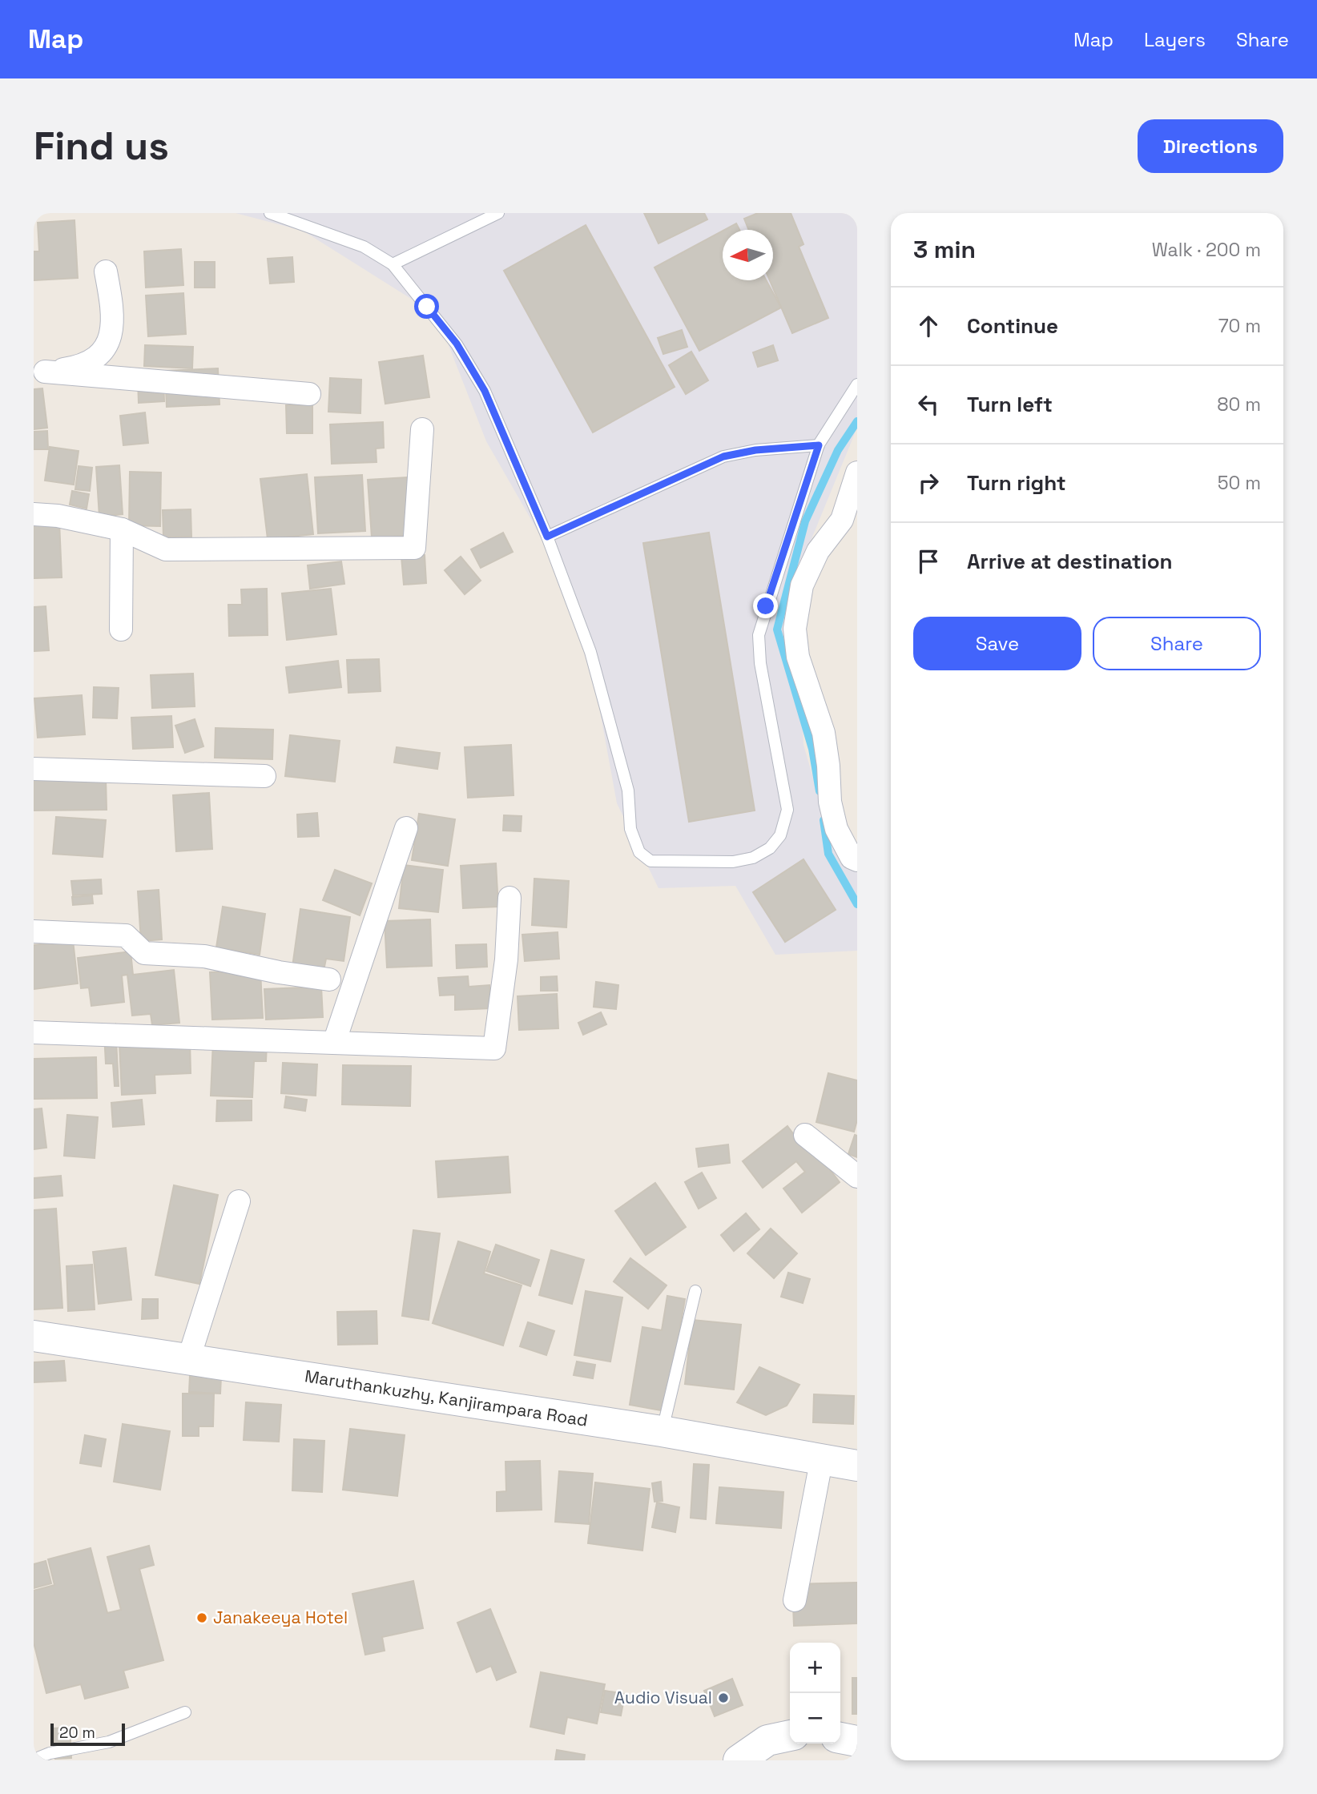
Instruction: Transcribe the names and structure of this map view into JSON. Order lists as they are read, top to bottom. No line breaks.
{"streets":{"main road":["Maruthankuzhy, Kanjirampara Road"]},"places":["Janakeeya Hotel","Audio Visual"],"scale_bar":"20 m","north":"left","page":{"header":"Map","nav":["Map","Layers","Share"],"buttons":["Directions",["Save","Share"]],"title":"Find us","heading":["3 min","Walk · 200 m"],"list":[["Continue","70 m"],["Turn left","80 m"],["Turn right","50 m"],"Arrive at destination"],"map_buttons":["+","−"],"scale":"20 m"}}
